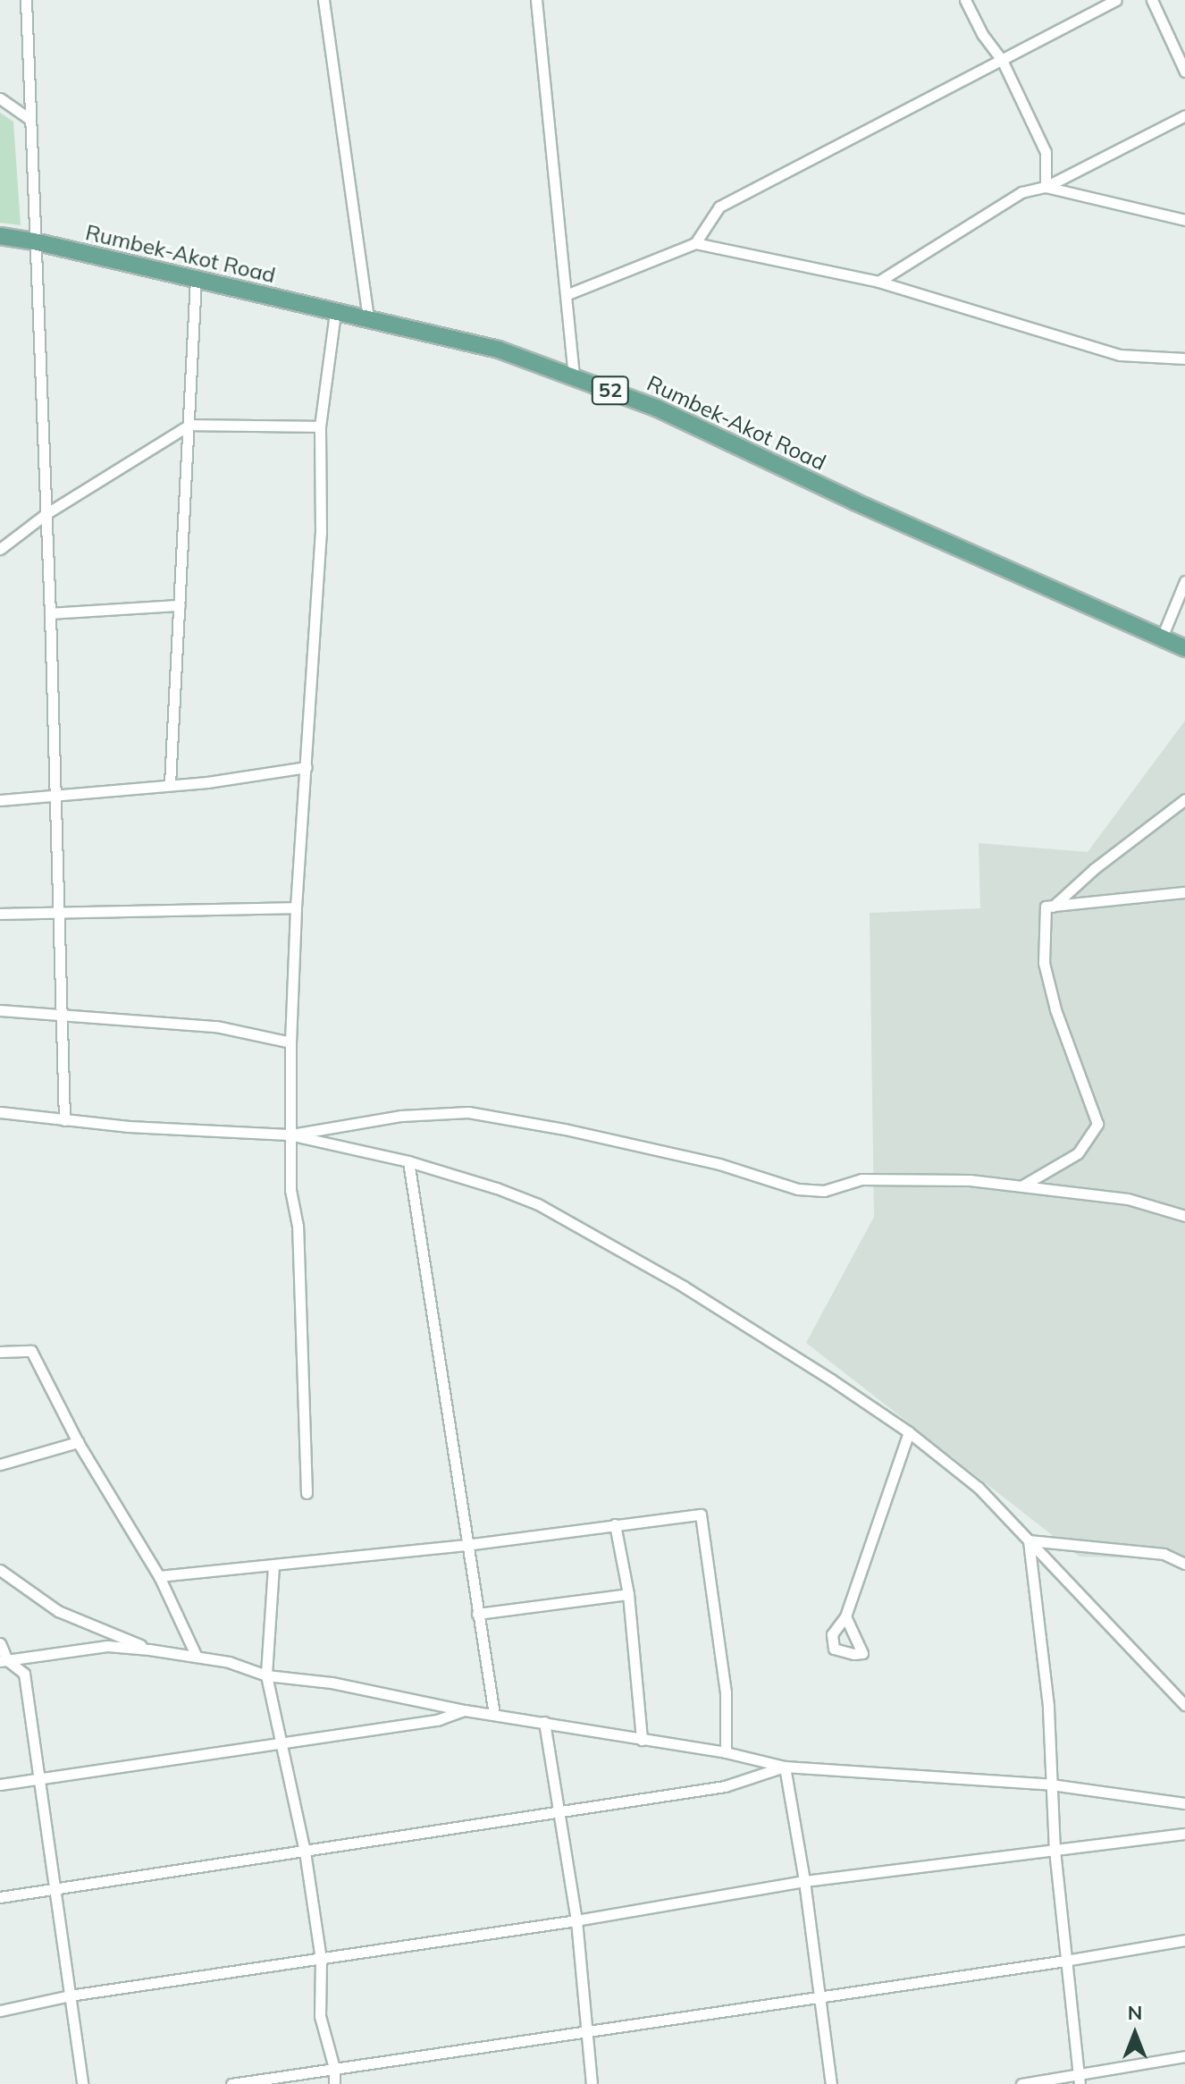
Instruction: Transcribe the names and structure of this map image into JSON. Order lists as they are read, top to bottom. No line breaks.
{"streets":{"main road":["Rumbek-Akot Road","52"]},"north":"top"}
